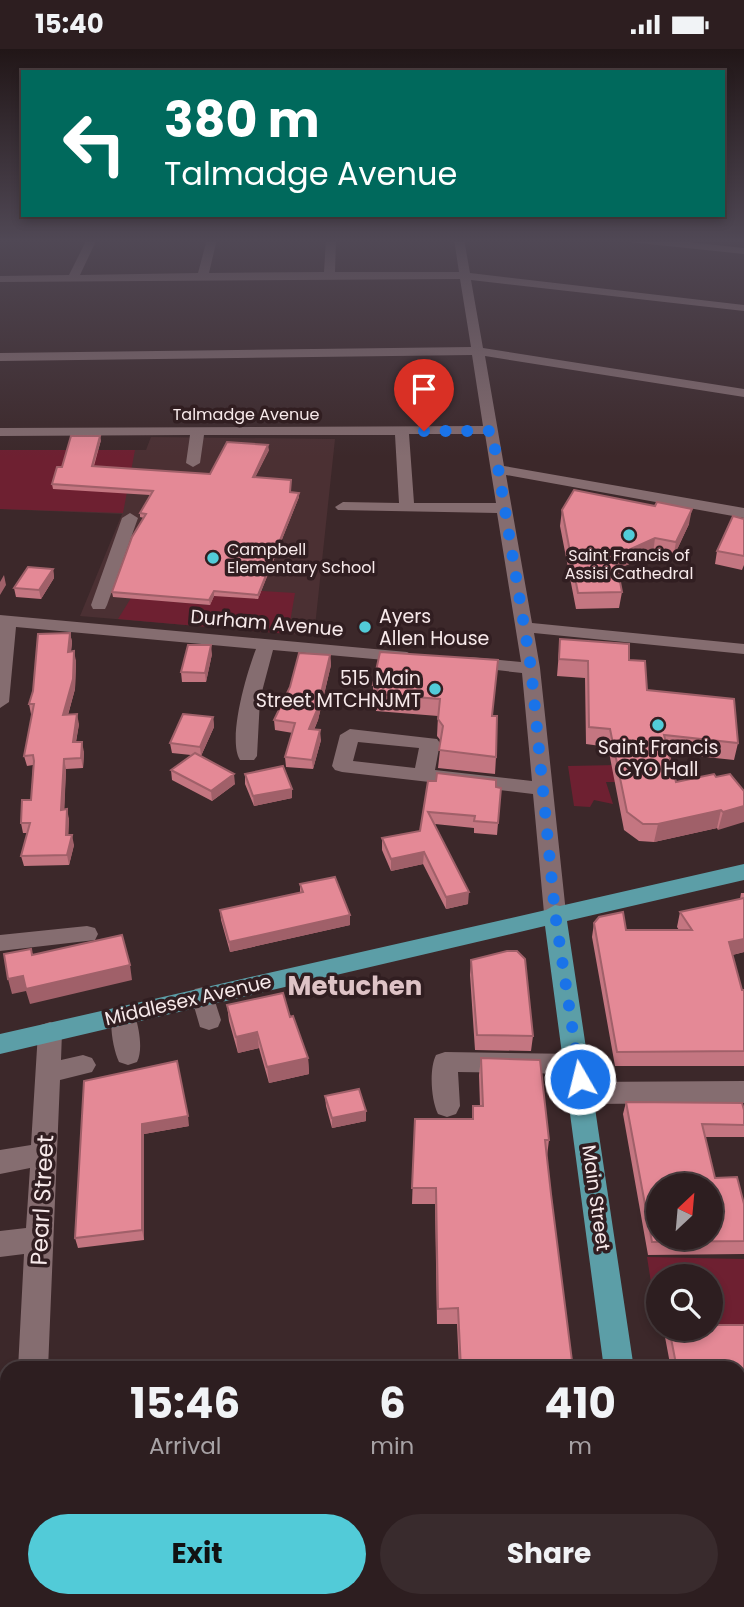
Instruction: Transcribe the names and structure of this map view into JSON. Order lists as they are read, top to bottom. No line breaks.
{"streets":{"main road":["Middlesex Avenue","Main Street"],"street":["Talmadge Avenue","Durham Avenue","Pearl Street"]},"crossings":[["Talmadge Avenue","Main Street"],["Middlesex Avenue","Main Street"],["Middlesex Avenue","Pearl Street"]],"districts":["Metuchen"],"places":["Saint Francis of Assisi Cathedral","Campbell Elementary School","Ayers Allen House","515 Main Street MTCHNJMT","Saint Francis CYO Hall"],"north":"top right","page":{"status":"15:40","turn":["380 m","Talmadge Avenue"],"eta":["15:46","Arrival","6","min","410","m"],"buttons":["Exit","Share"]}}
